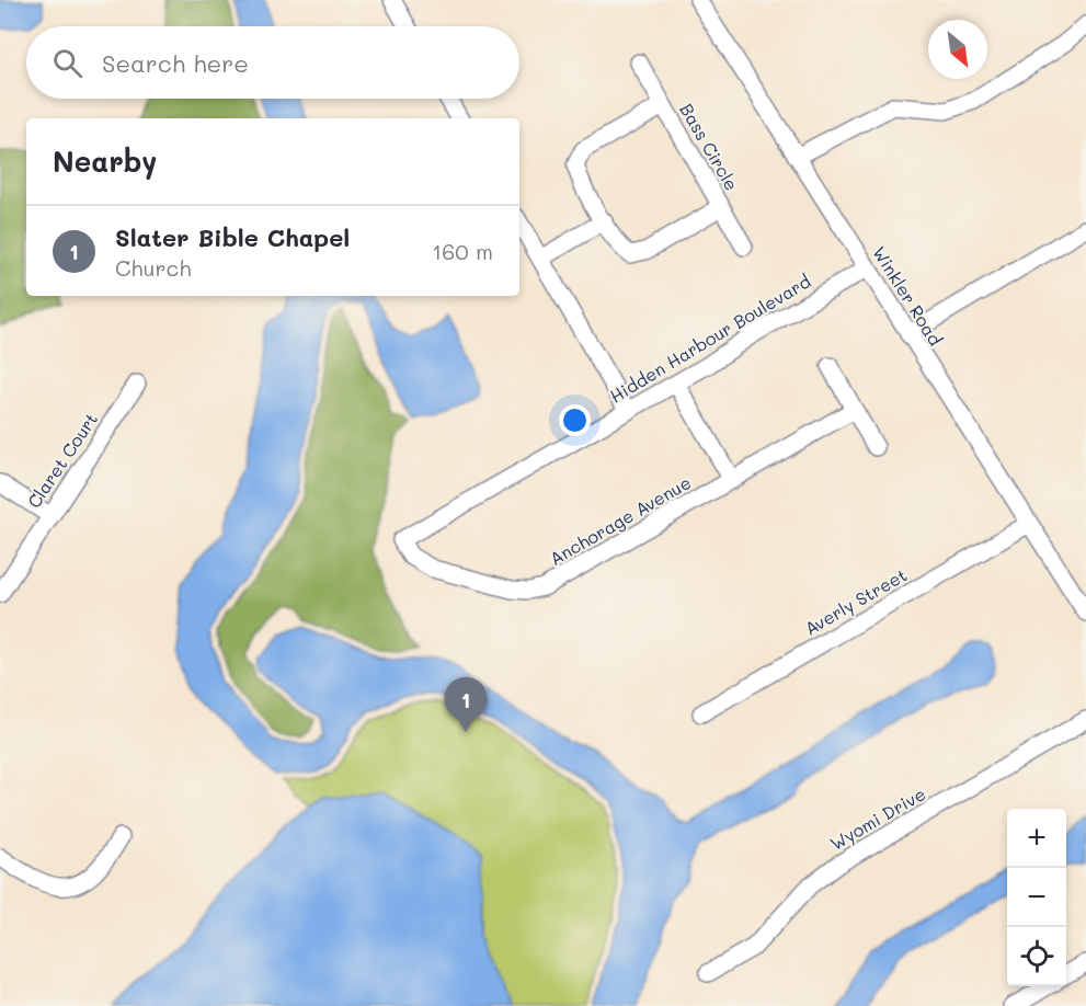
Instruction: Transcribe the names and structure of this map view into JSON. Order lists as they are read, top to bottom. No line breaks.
{"streets":{"street":["Bass Circle","Winkler Road","Hidden Harbour Boulevard","Claret Court","Anchorage Avenue","Averly Street","Wyomi Drive"]},"crossings":[["Winkler Road","Hidden Harbour Boulevard"],["Winkler Road","Averly Street"],["Hidden Harbour Boulevard","Anchorage Avenue"]],"north":"bottom right","page":{"search":"Search here","heading":"Nearby","list":[{"mark":"1","name":"Slater Bible Chapel","note":"Church","value":"160 m"}],"pins":"1","map_buttons":["+","−"]}}
